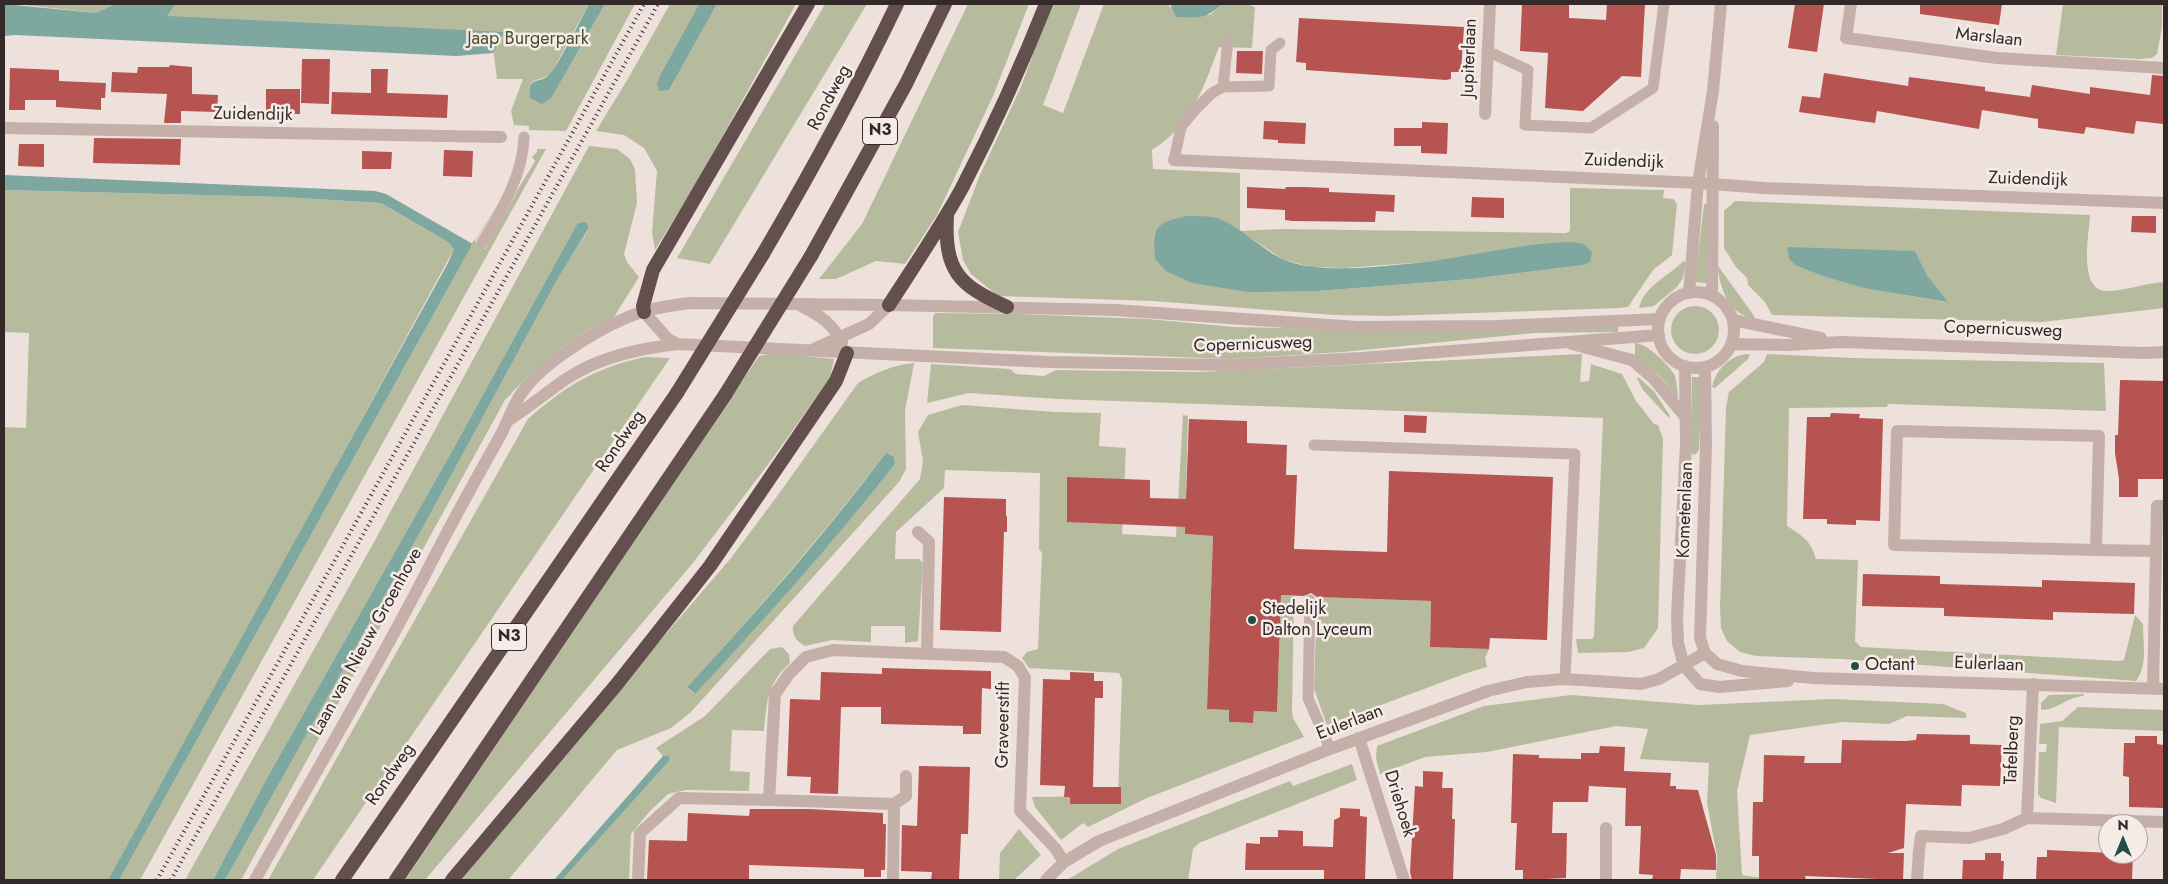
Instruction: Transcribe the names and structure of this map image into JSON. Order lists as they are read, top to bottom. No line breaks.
{"streets":{"highway":["Rondweg","N3"],"street":["Marslaan","Jupiterlaan","Zuidendijk","Copernicusweg","Kometenlaan","Laan van Nieuw Groenhove","Eulerlaan","Graveerstift","Tafelberg","Driehoek"]},"crossings":[["Copernicusweg","Kometenlaan"],["Copernicusweg","Laan van Nieuw Groenhove"],["Kometenlaan","Eulerlaan"],["Eulerlaan","Graveerstift"],["Eulerlaan","Tafelberg"],["Eulerlaan","Driehoek"]],"parks":["Jaap Burgerpark"],"places":["Stedelijk Dalton Lyceum","Octant"],"north":"top"}
